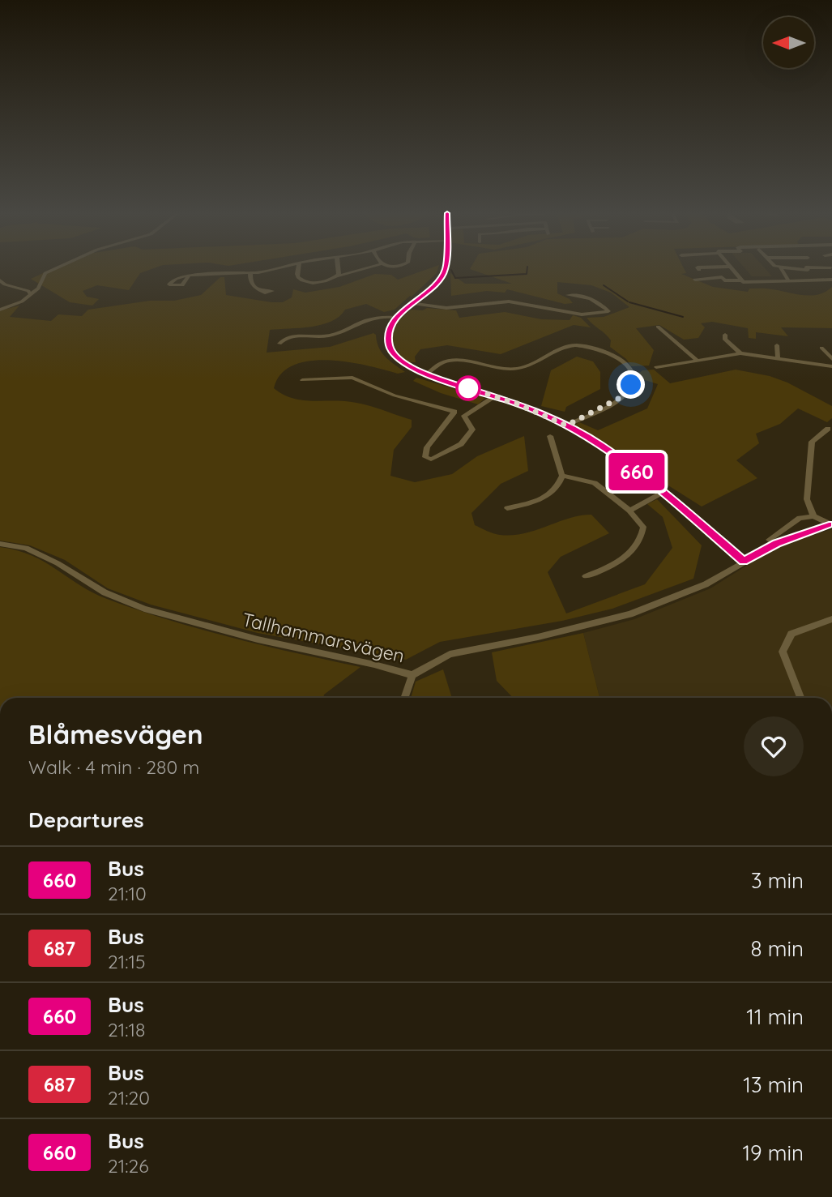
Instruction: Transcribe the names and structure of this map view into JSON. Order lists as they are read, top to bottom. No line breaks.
{"streets":{"street":["Tallhammarsvägen"]},"lines":["bus line 660"],"north":"left","page":{"on_map":"660","heading":[["Blåmesvägen","Walk · 4 min · 280 m"],"Departures"],"list":[{"mark":"660","name":"Bus","note":"21:10","value":"3 min"},{"mark":"687","name":"Bus","note":"21:15","value":"8 min"},{"mark":"660","name":"Bus","note":"21:18","value":"11 min"},{"mark":"687","name":"Bus","note":"21:20","value":"13 min"},{"mark":"660","name":"Bus","note":"21:26","value":"19 min"}]}}
